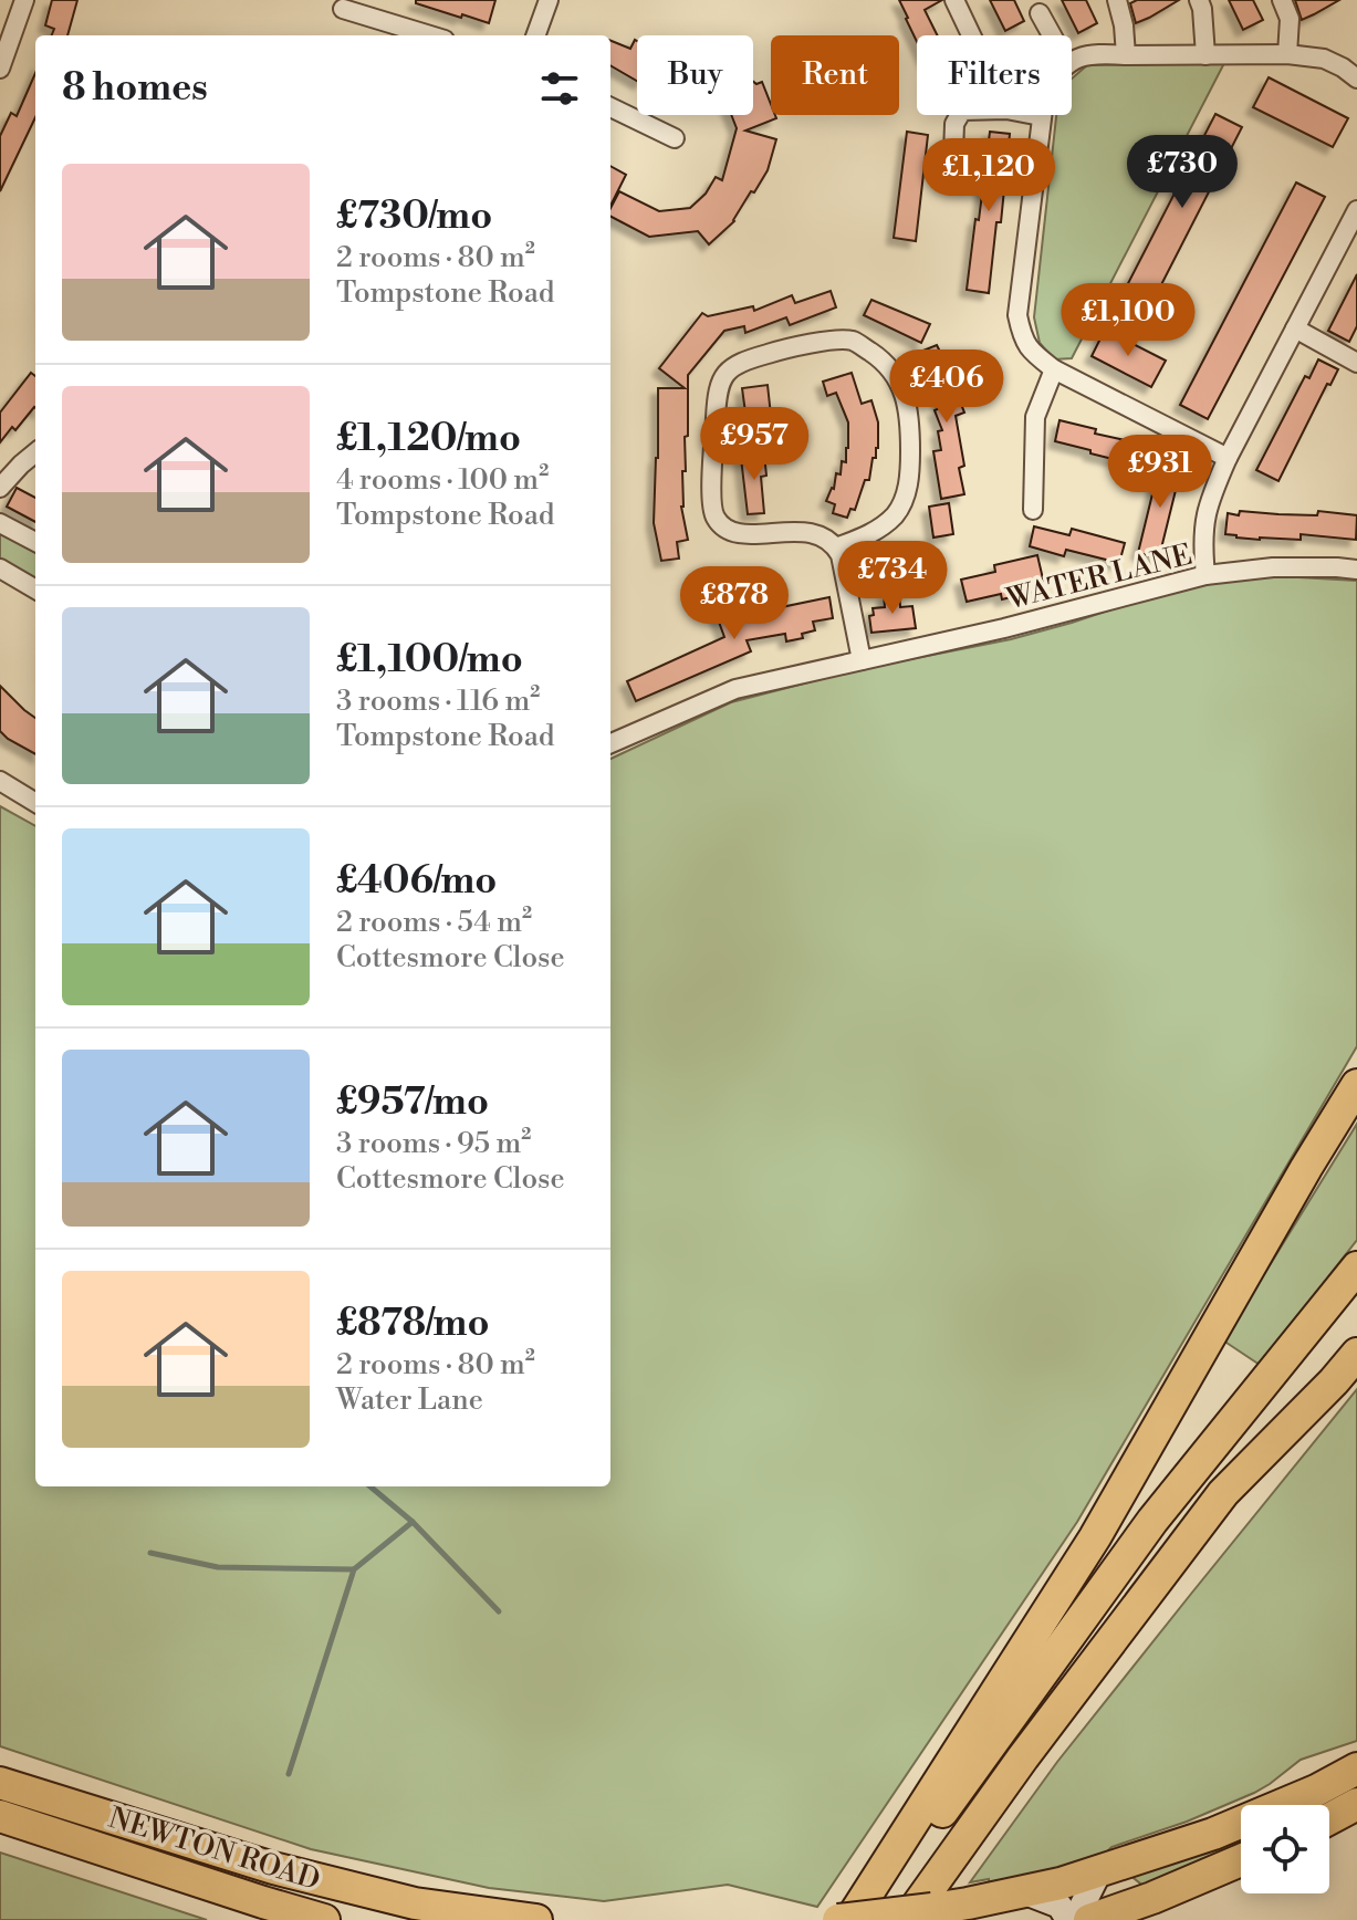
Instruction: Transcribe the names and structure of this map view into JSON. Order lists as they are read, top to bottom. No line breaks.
{"streets":{"highway":["NEWTON ROAD"],"street":["WATER LANE"]},"page":{"chip":["Buy","Rent","Filters"],"heading":"8 homes","price":["£730","£1,120","£1,100","£406","£957","£931","£734","£878"],"list":[{"name":"£730/mo","note":"2 rooms · 80 m² · Tompstone Road"},{"name":"£1,120/mo","note":"4 rooms · 100 m² · Tompstone Road"},{"name":"£1,100/mo","note":"3 rooms · 116 m² · Tompstone Road"},{"name":"£406/mo","note":"2 rooms · 54 m² · Cottesmore Close"},{"name":"£957/mo","note":"3 rooms · 95 m² · Cottesmore Close"},{"name":"£878/mo","note":"2 rooms · 80 m² · Water Lane"}]}}
